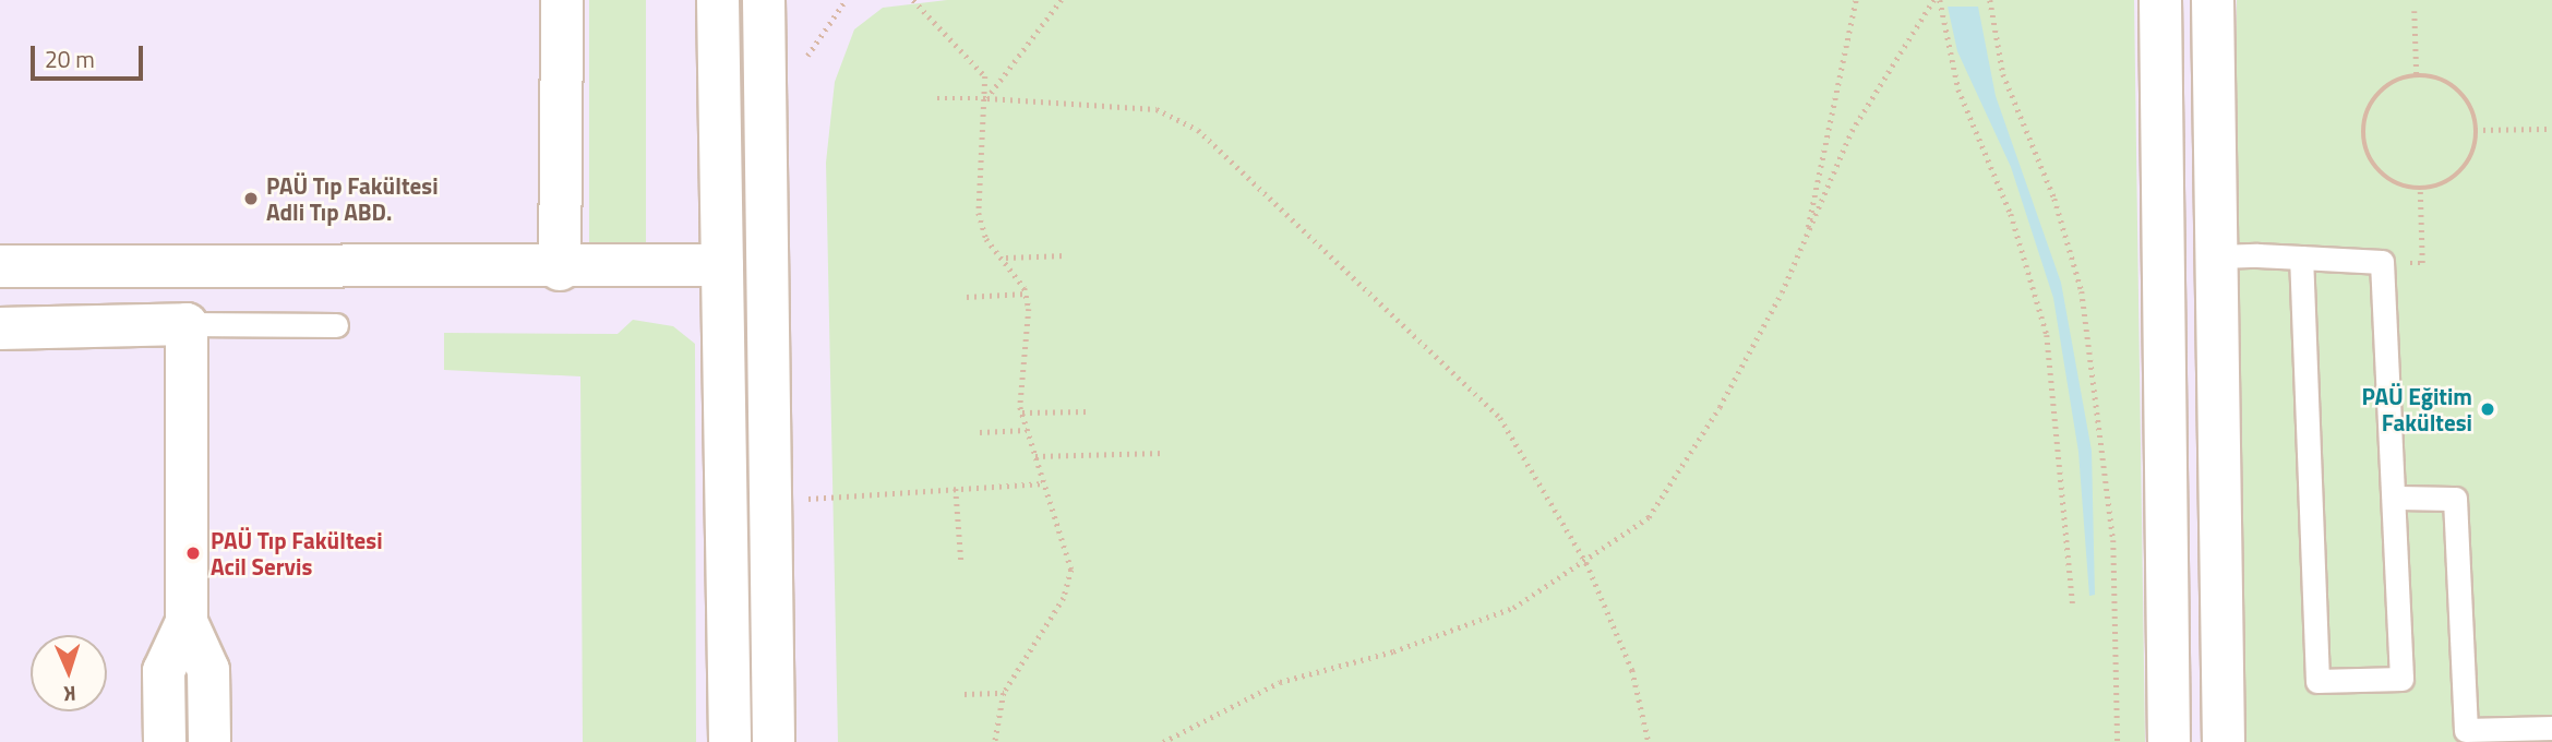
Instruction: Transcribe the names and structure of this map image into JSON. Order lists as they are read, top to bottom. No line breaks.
{"places":["PAÜ Tıp Fakültesi Adli Tıp ABD.","PAÜ Eğitim Fakültesi","PAÜ Tıp Fakültesi Acil Servis"],"scale_bar":"20 m","north":"bottom"}
